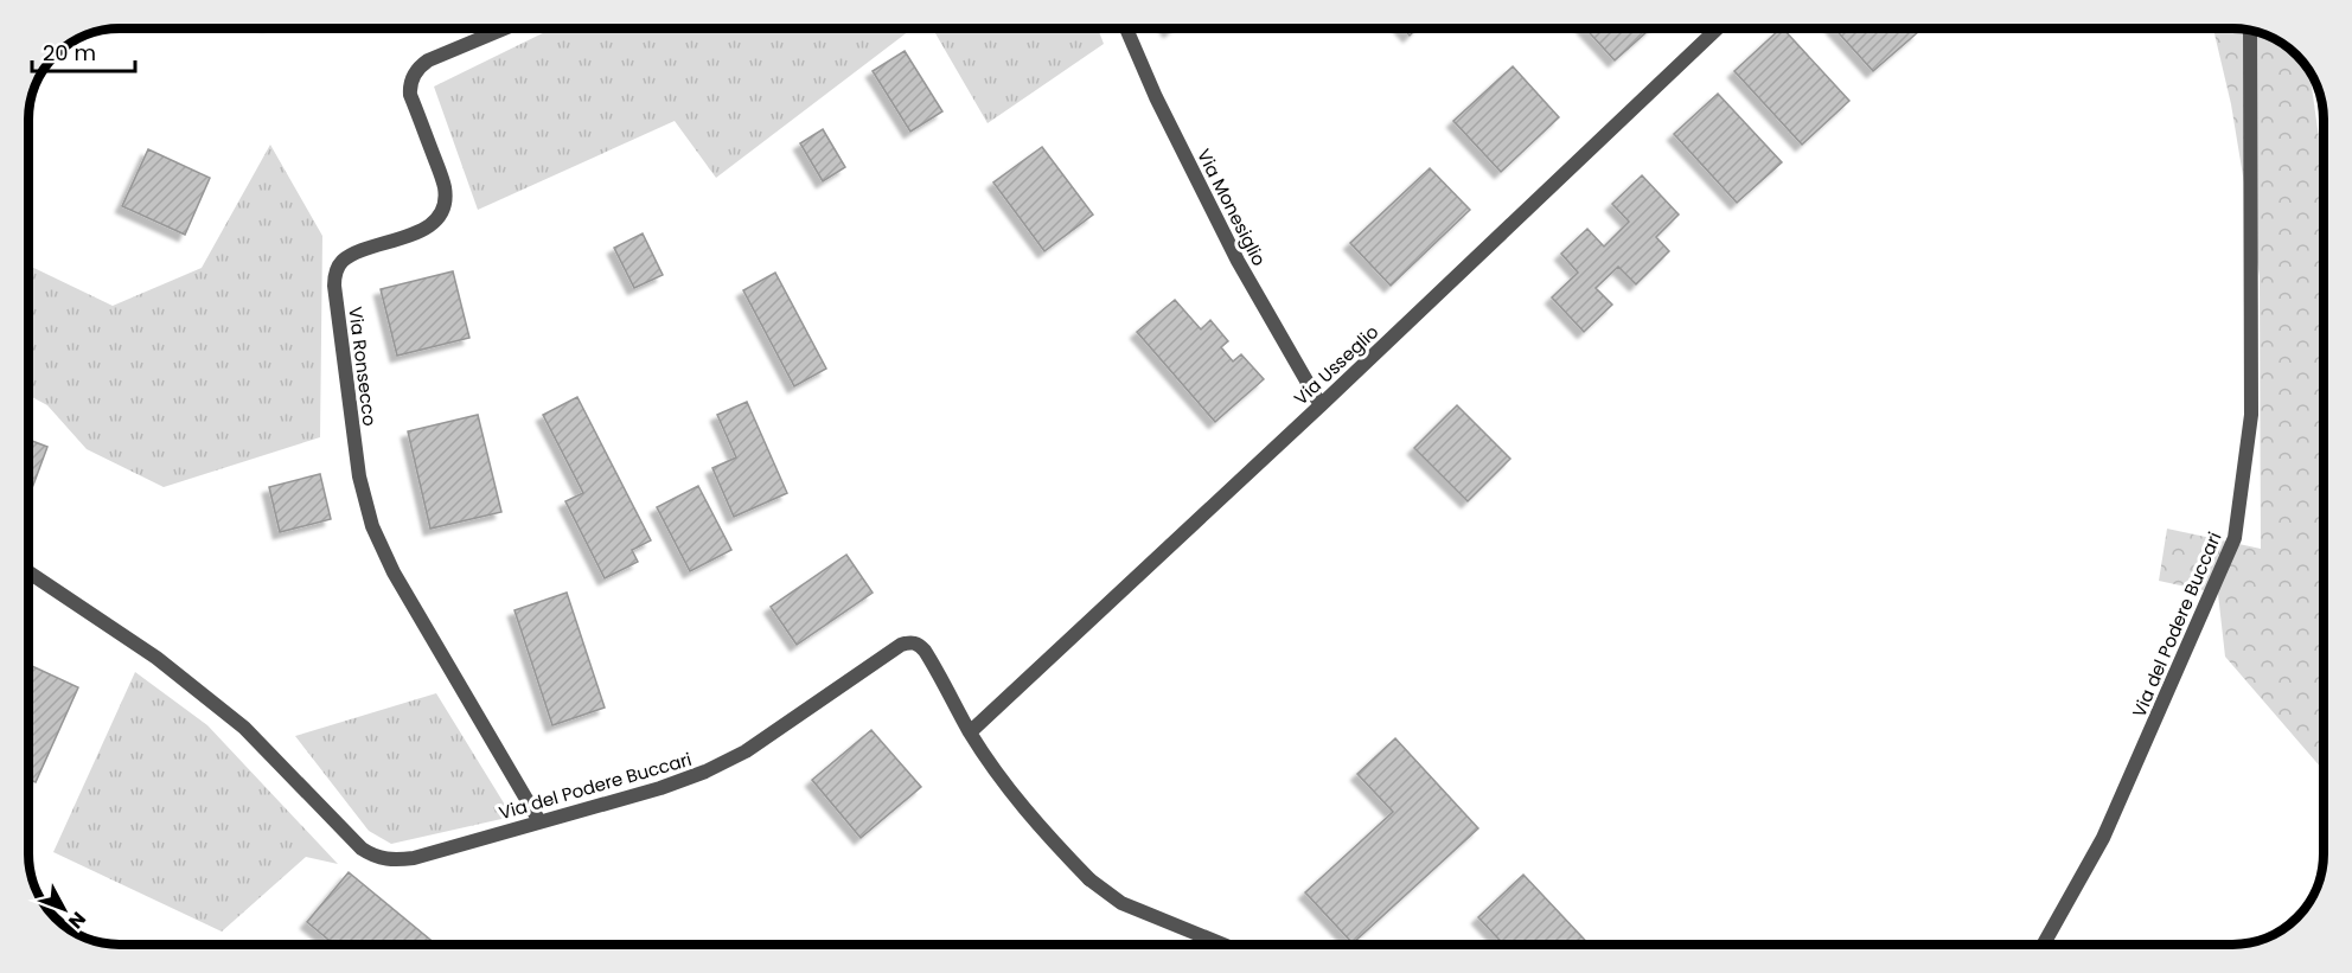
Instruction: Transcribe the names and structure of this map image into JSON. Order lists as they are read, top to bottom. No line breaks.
{"streets":{"street":["Via Monesiglio","Via Usseglio","Via Ronsecco","Via del Podere Buccari"]},"crossings":[["Via Monesiglio","Via Usseglio"],["Via Usseglio","Via del Podere Buccari"],["Via Ronsecco","Via del Podere Buccari"]],"scale_bar":"20 m","north":"bottom right"}
